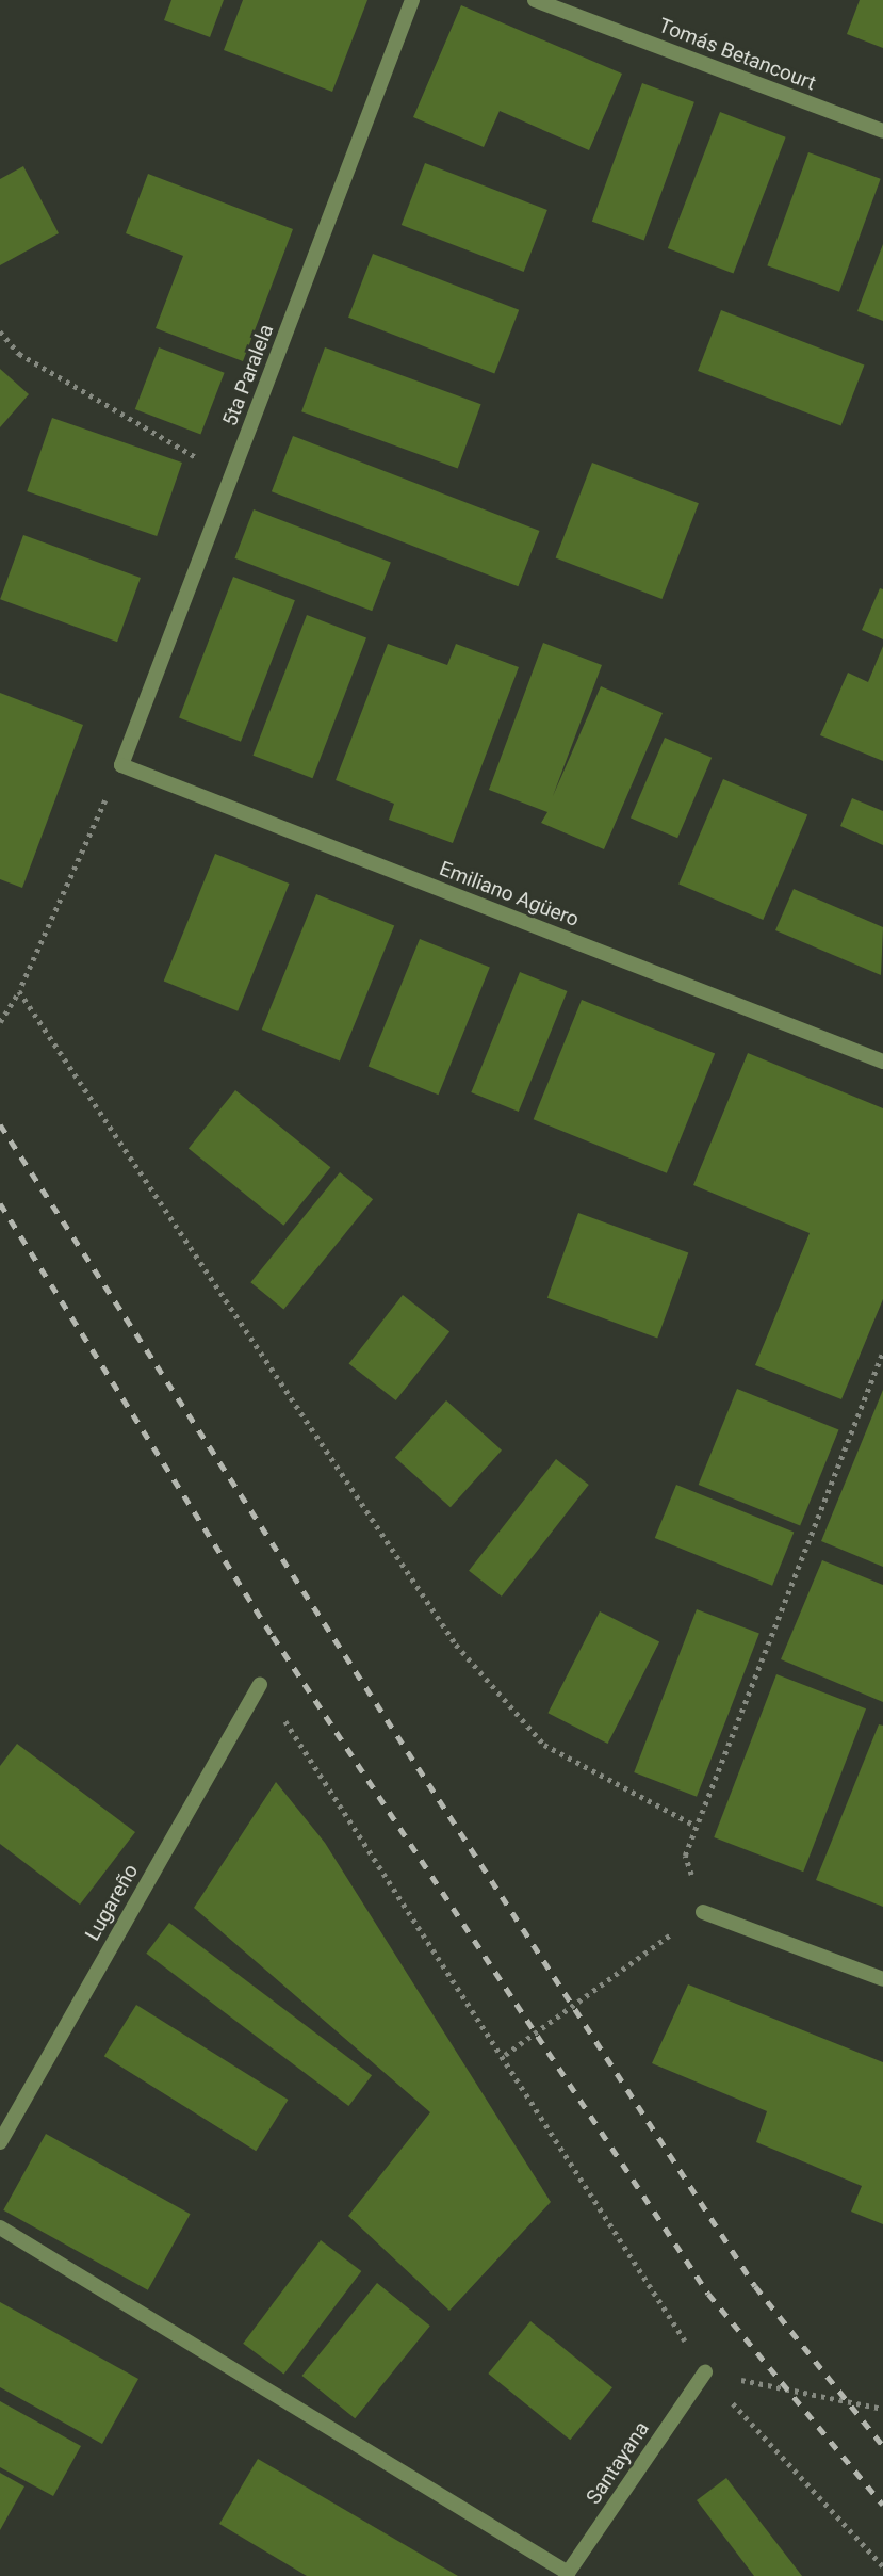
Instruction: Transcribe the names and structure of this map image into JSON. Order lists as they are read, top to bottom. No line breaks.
{"streets":{"street":["Tomás Betancourt","5ta Paralela","Emiliano Agüero","Lugareño","Santayana"]},"crossings":[["5ta Paralela","Emiliano Agüero"]]}
